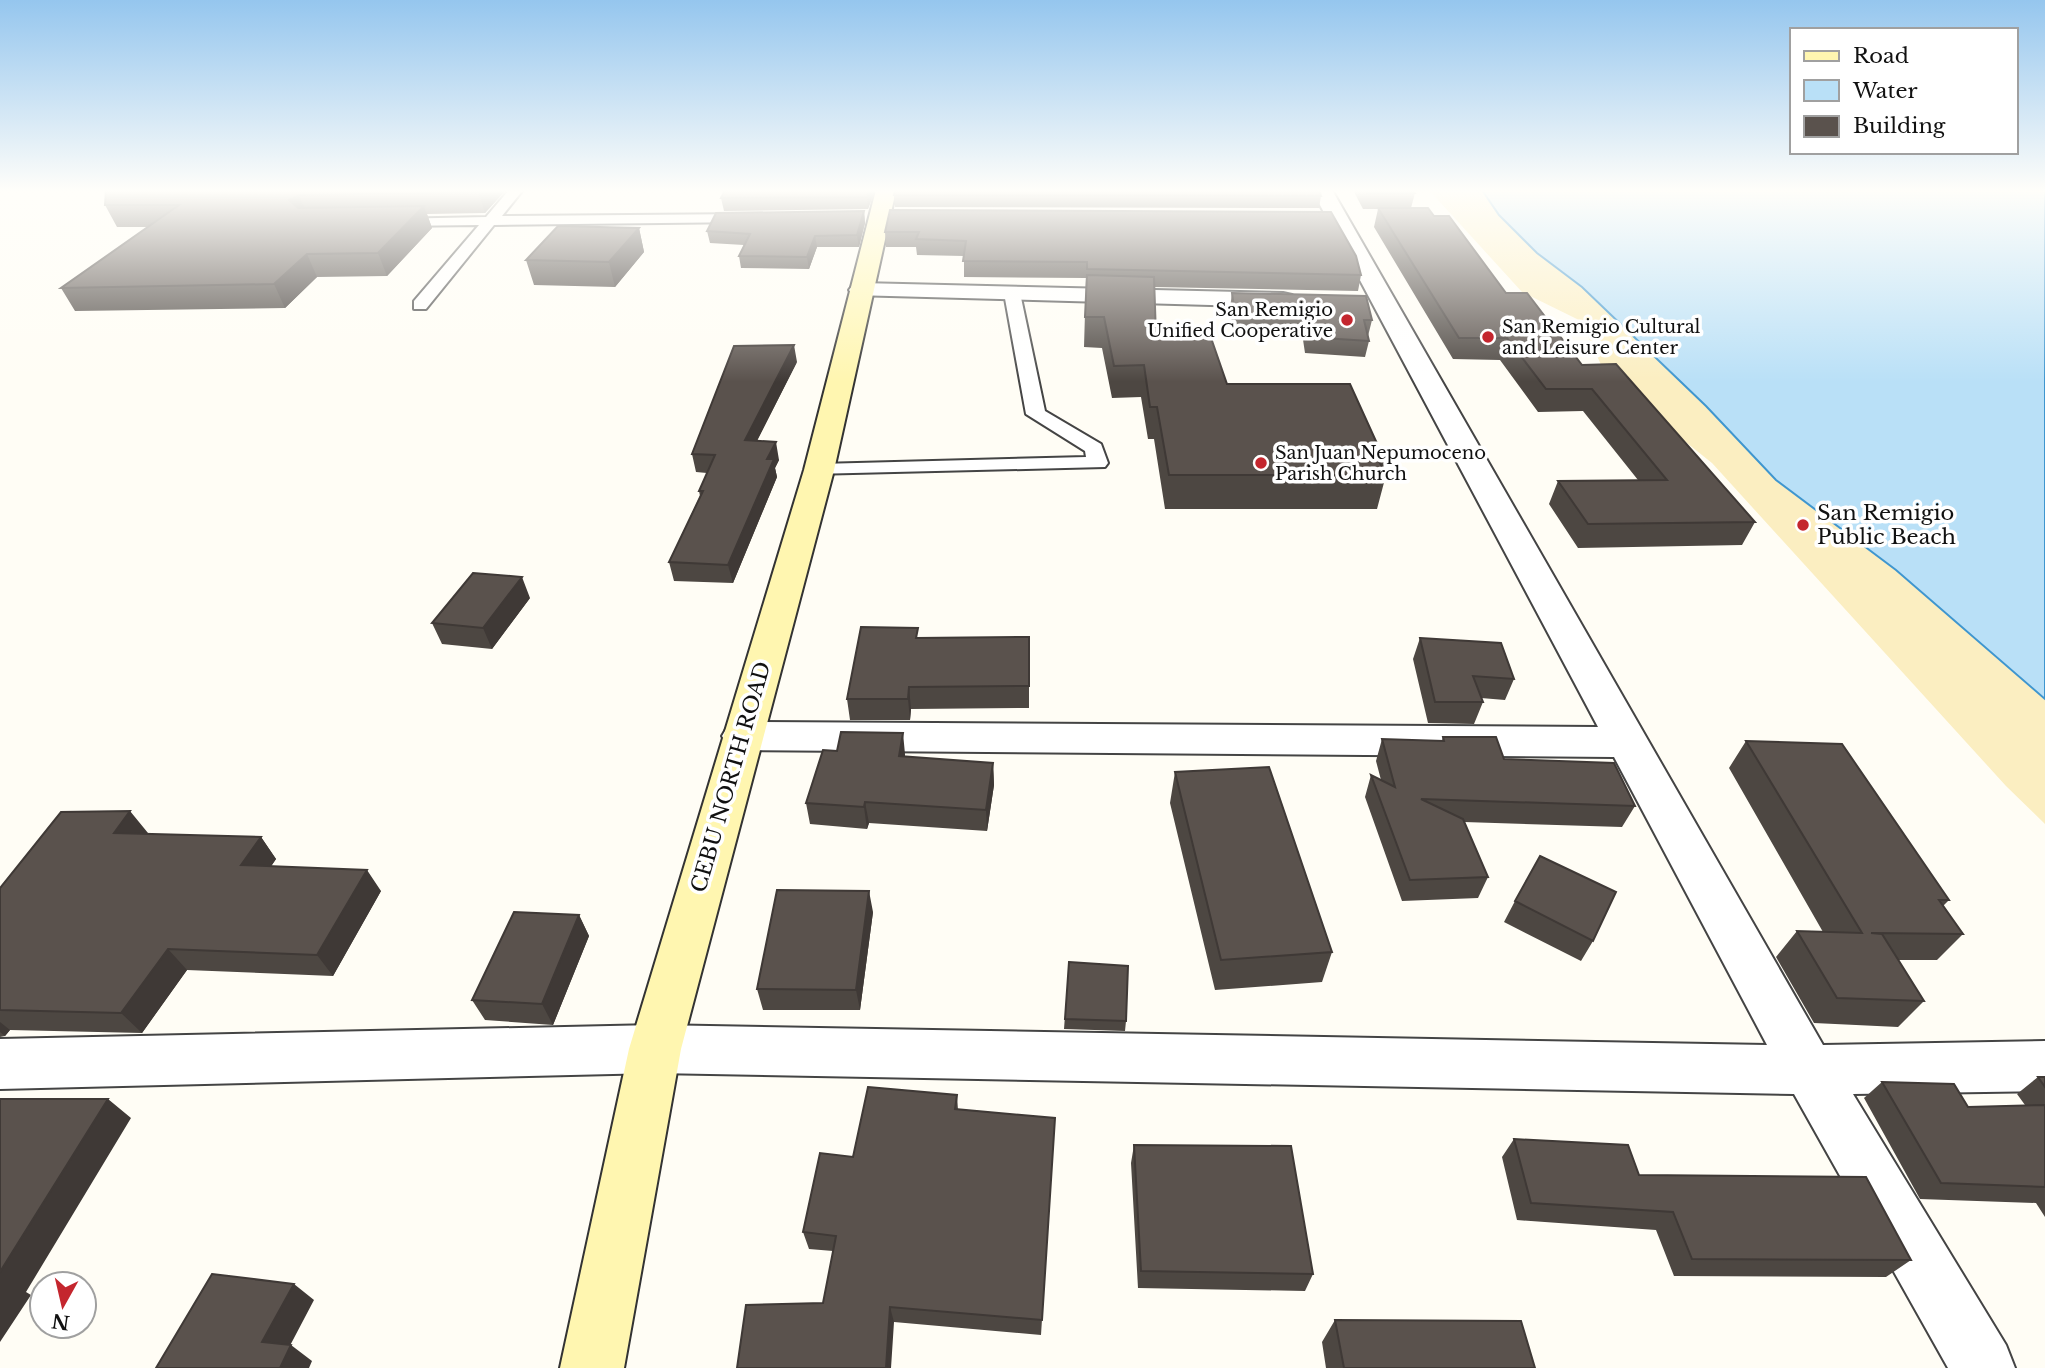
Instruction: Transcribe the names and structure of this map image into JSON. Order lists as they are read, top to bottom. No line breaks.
{"streets":{"main road":["CEBU NORTH ROAD"]},"places":["San Remigio Unified Cooperative","San Remigio Cultural and Leisure Center","San Juan Nepumoceno Parish Church","San Remigio Public Beach"],"legend":["Road","Water","Building"],"north":"bottom"}
